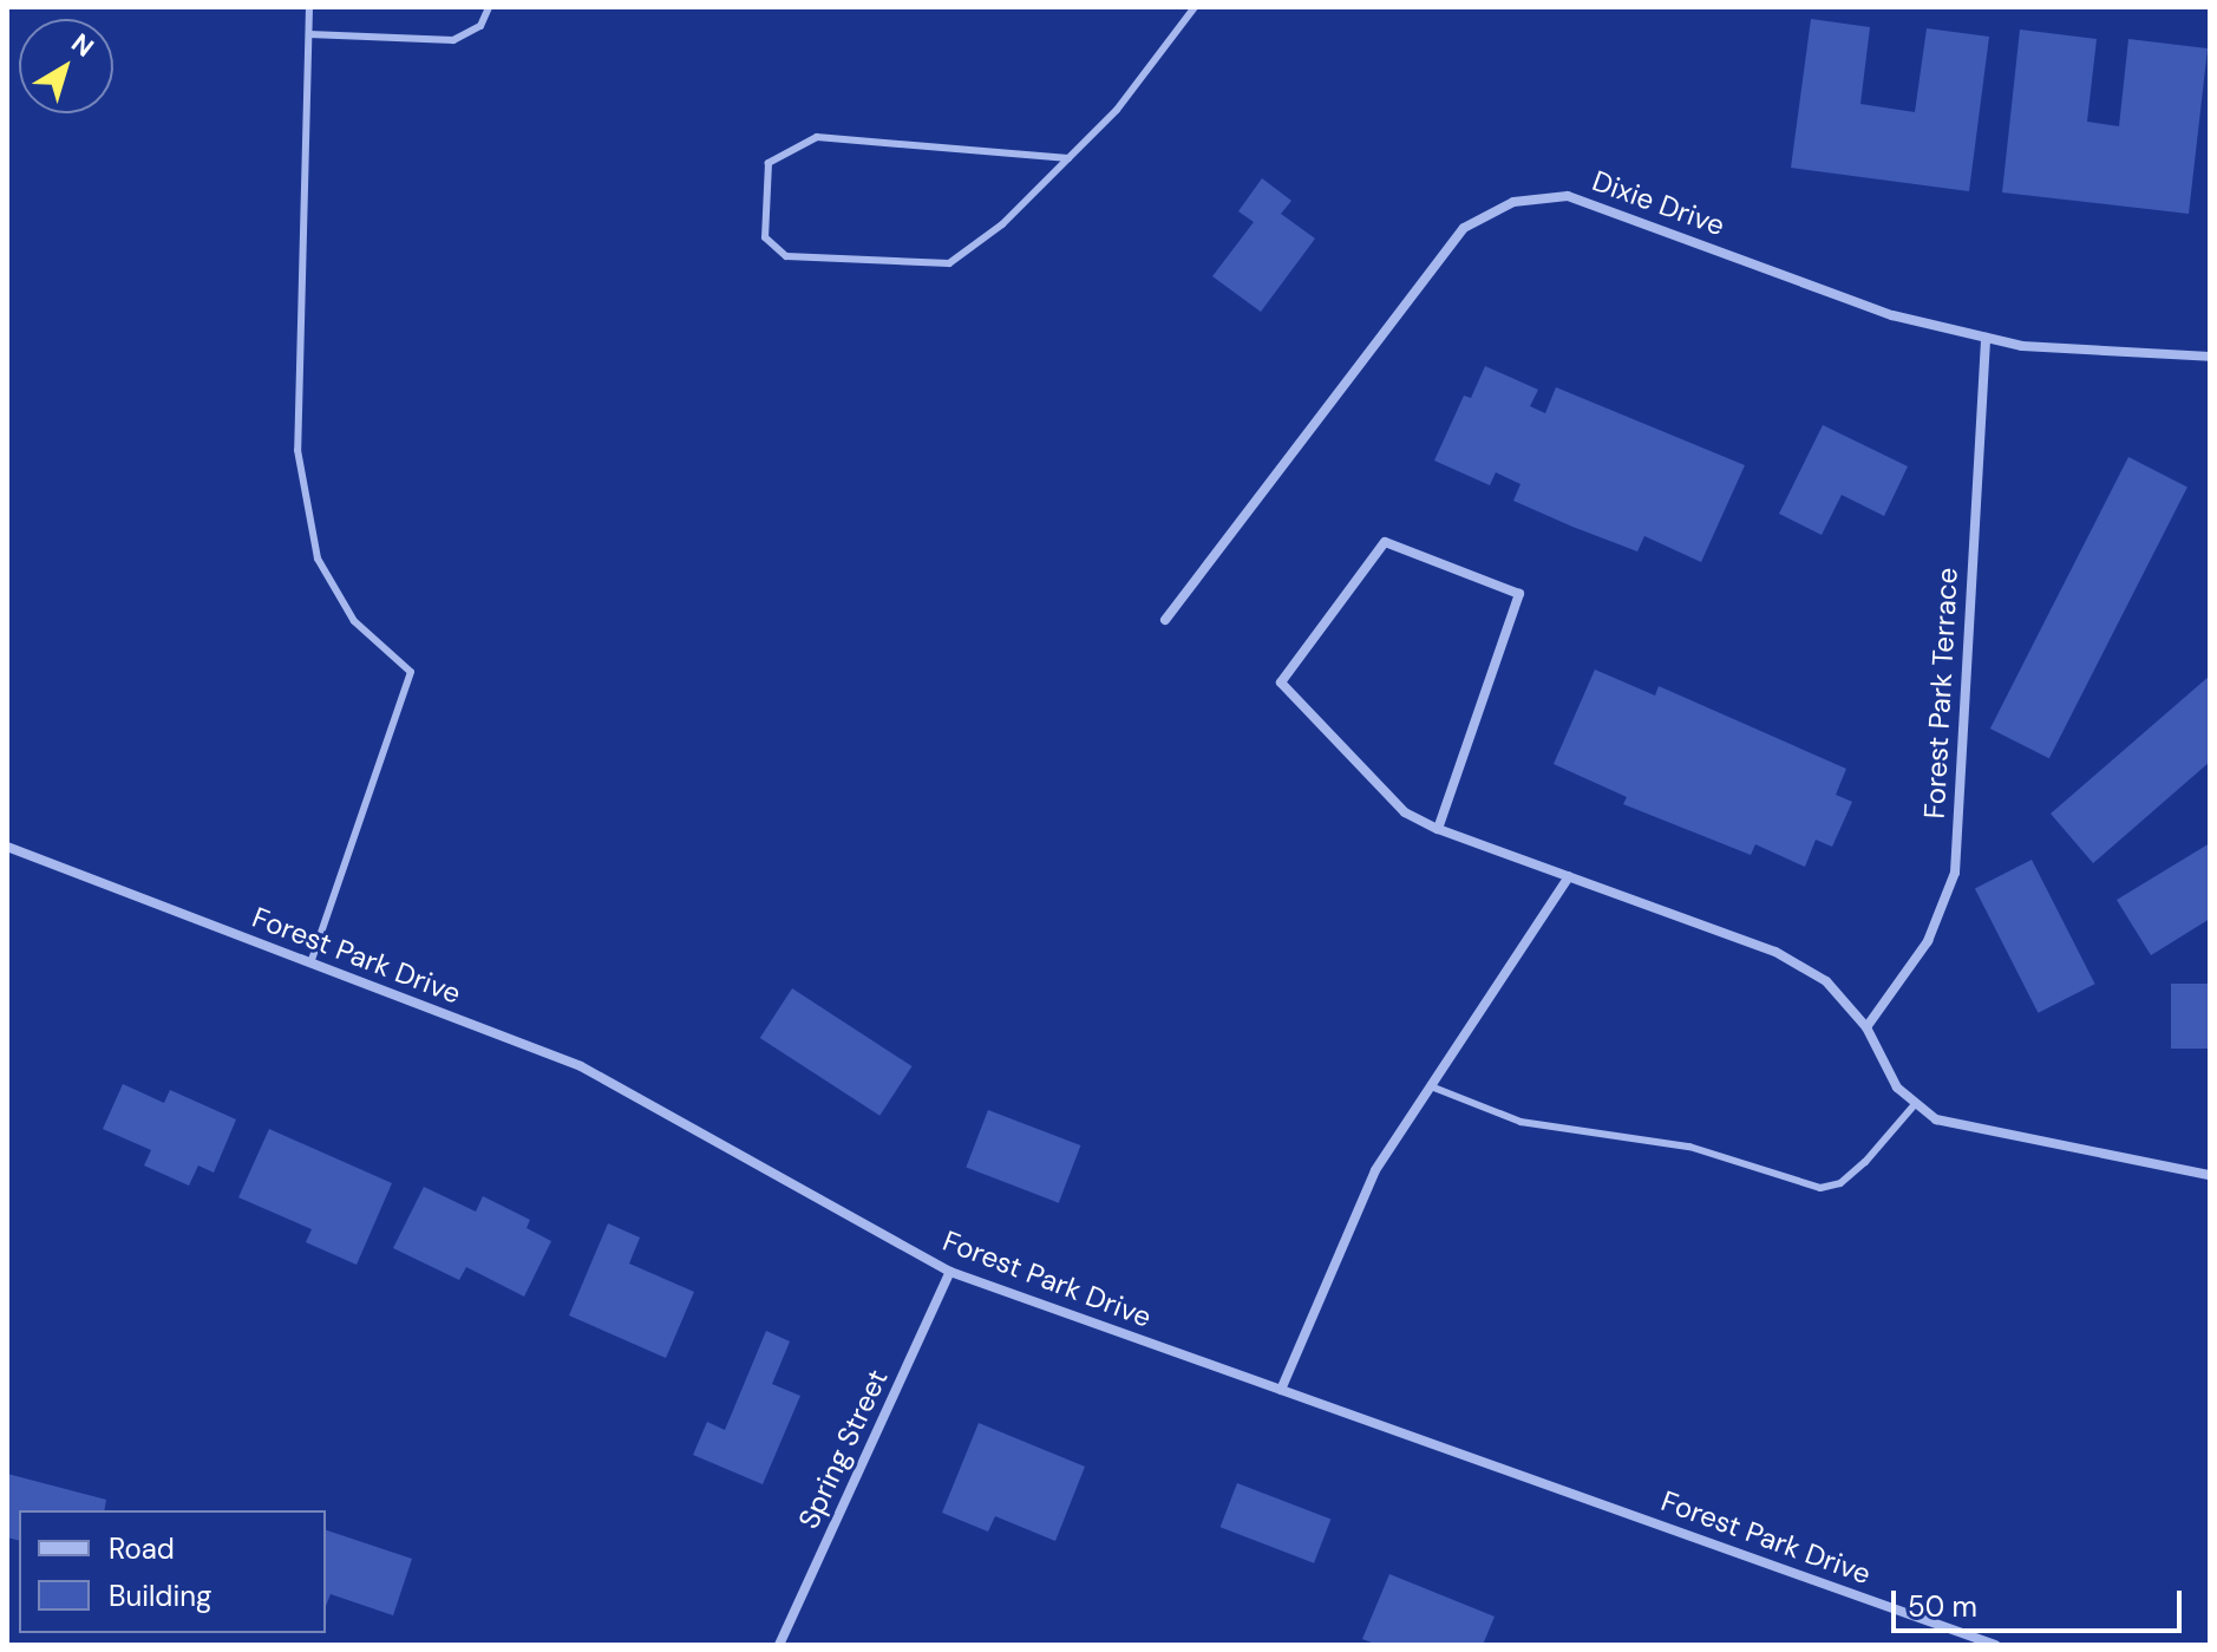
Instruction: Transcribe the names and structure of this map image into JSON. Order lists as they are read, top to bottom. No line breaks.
{"streets":{"street":["Dixie Drive","Forest Park Terrace","Forest Park Drive","Spring Street"]},"crossings":[["Dixie Drive","Forest Park Terrace"],["Forest Park Drive","Spring Street"]],"legend":["Road","Building"],"scale_bar":"50 m","north":"top right"}
